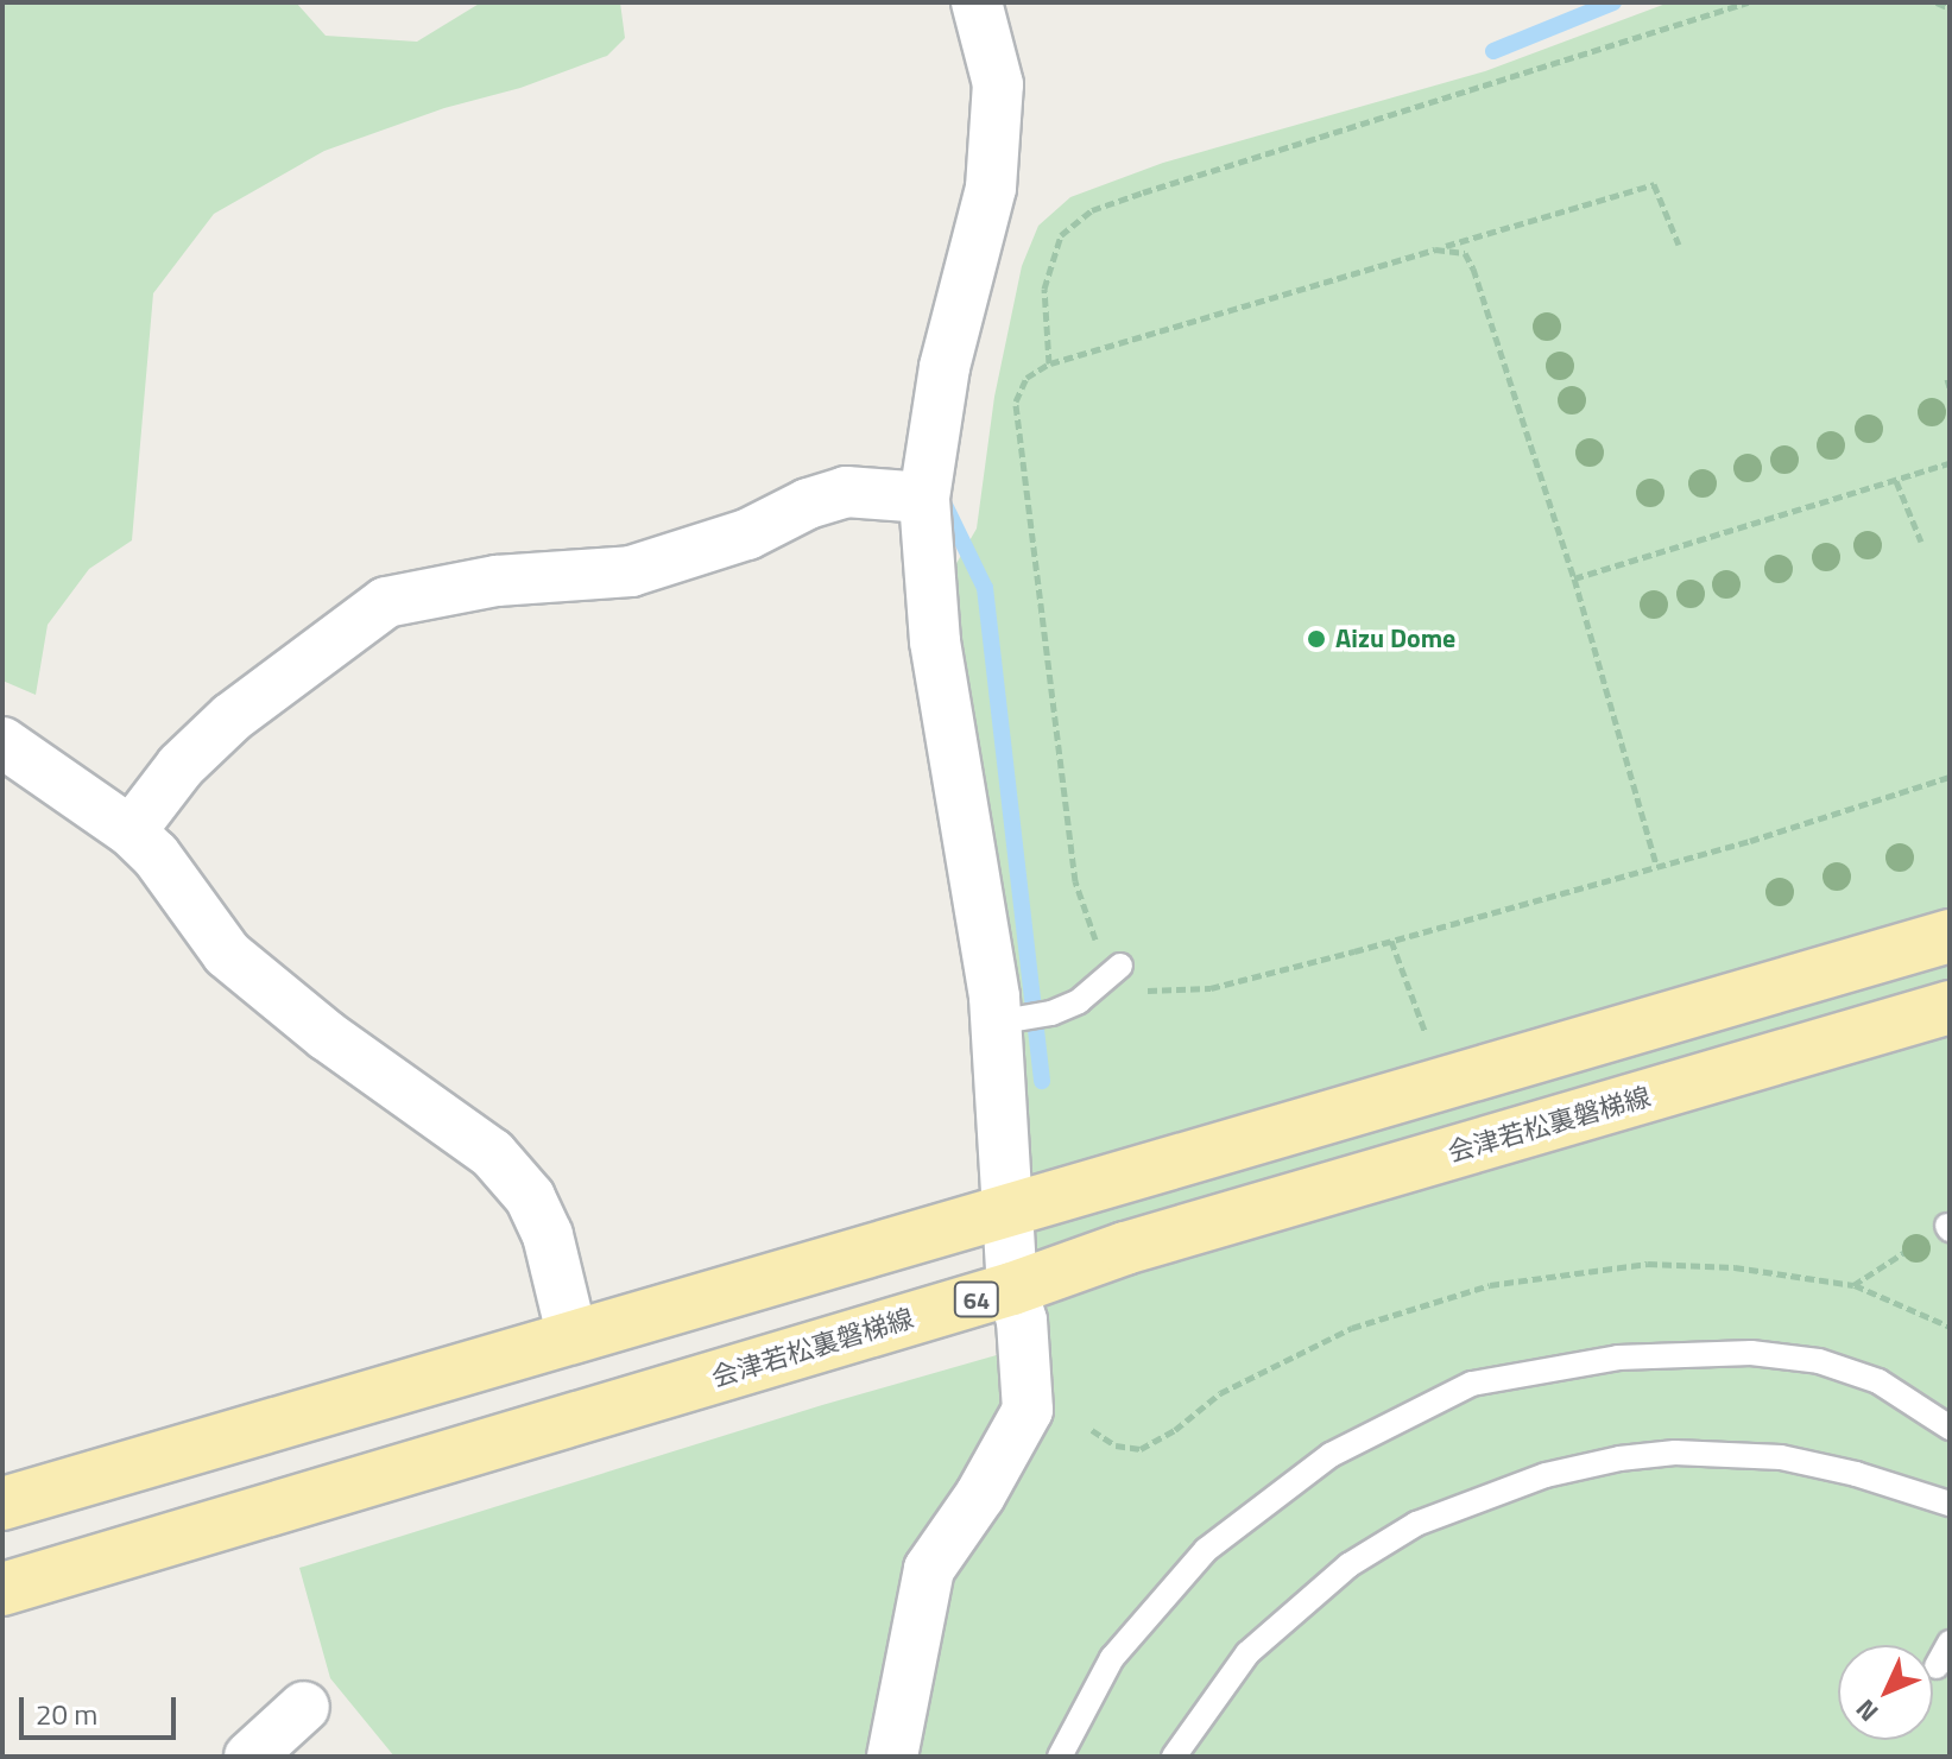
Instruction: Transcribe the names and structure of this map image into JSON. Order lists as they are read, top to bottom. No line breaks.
{"streets":{"main road":["会津若松裏磐梯線","64"]},"places":["Aizu Dome"],"scale_bar":"20 m","north":"bottom left"}
